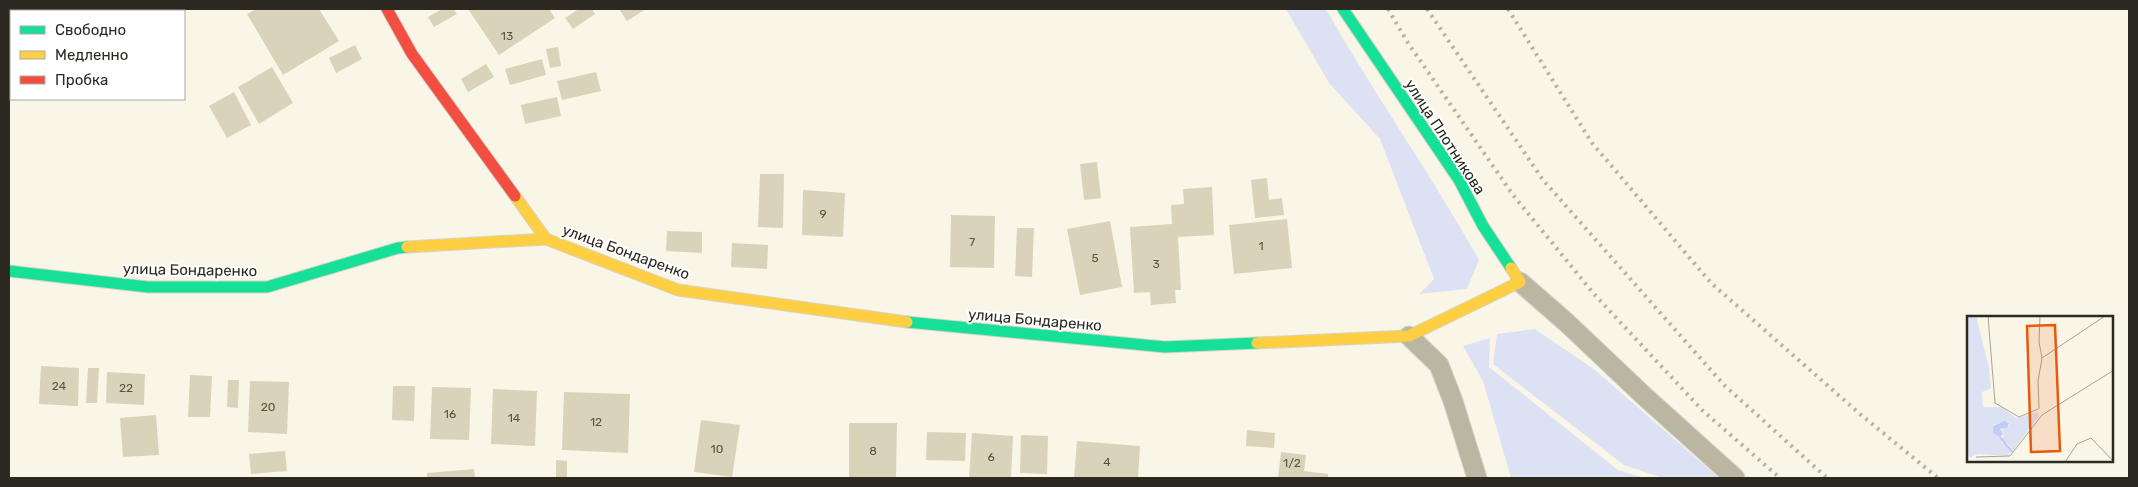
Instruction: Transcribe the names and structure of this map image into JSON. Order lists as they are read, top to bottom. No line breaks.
{"streets":{"street":["улица Плотникова","улица Бондаренко"]},"crossings":[["улица Плотникова","улица Бондаренко"]],"house_numbers":["13","9","7","1","5","3","24","22","20","16","14","12","10","8","6","4","1/2"],"legend":["Свободно","Медленно","Пробка"]}
